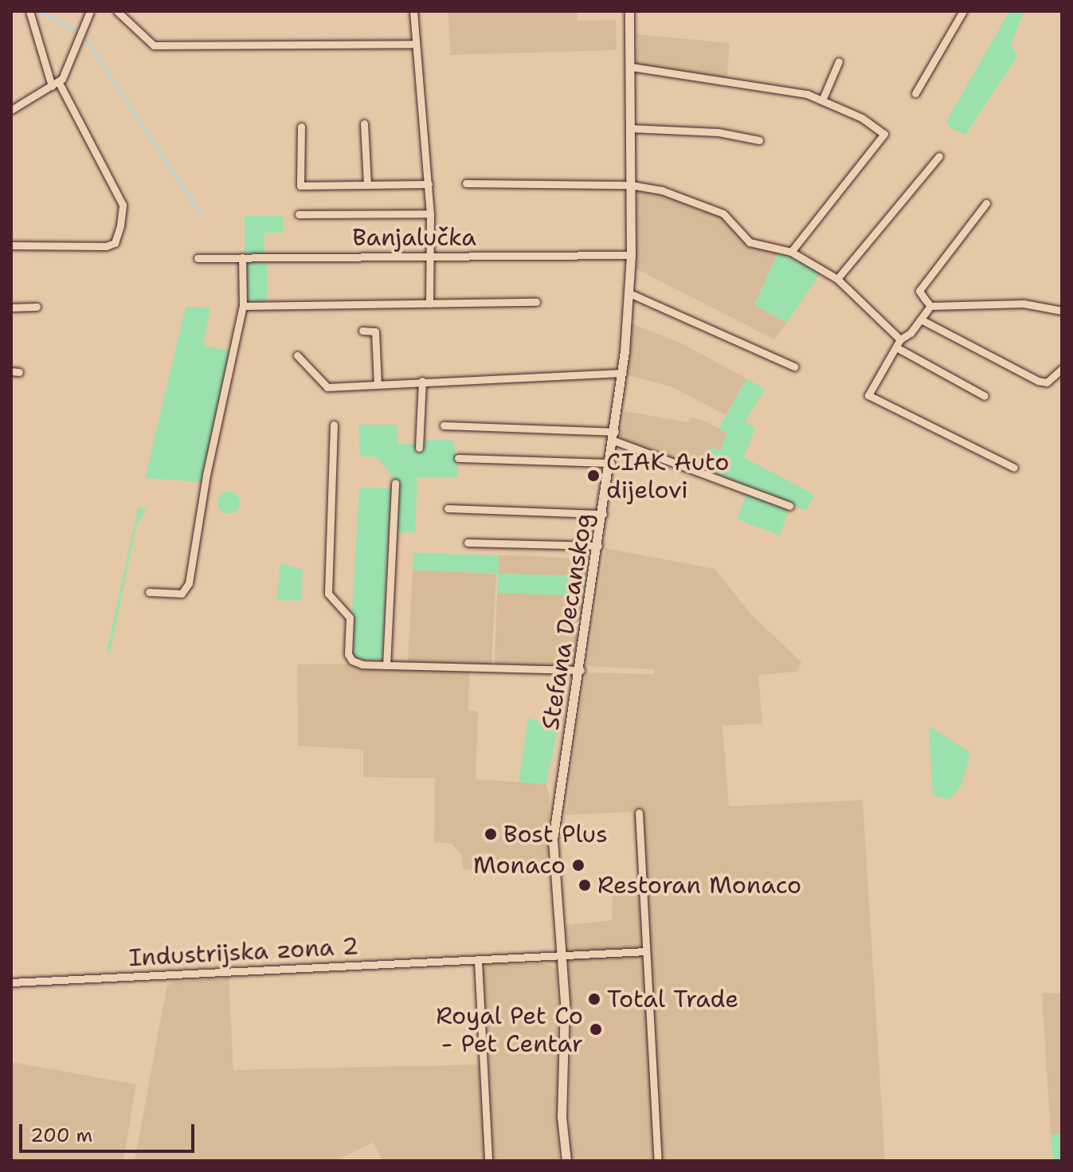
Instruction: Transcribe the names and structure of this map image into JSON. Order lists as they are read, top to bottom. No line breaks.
{"streets":{"main road":["Stefana Decanskog"],"street":["Banjalučka","Industrijska zona 2"]},"crossings":[["Banjalučka","Stefana Decanskog"],["Stefana Decanskog","Industrijska zona 2"]],"places":["CIAK Auto dijelovi","Bost Plus","Monaco","Restoran Monaco","Total Trade","Royal Pet Co - Pet Centar"],"scale_bar":"200 m"}
